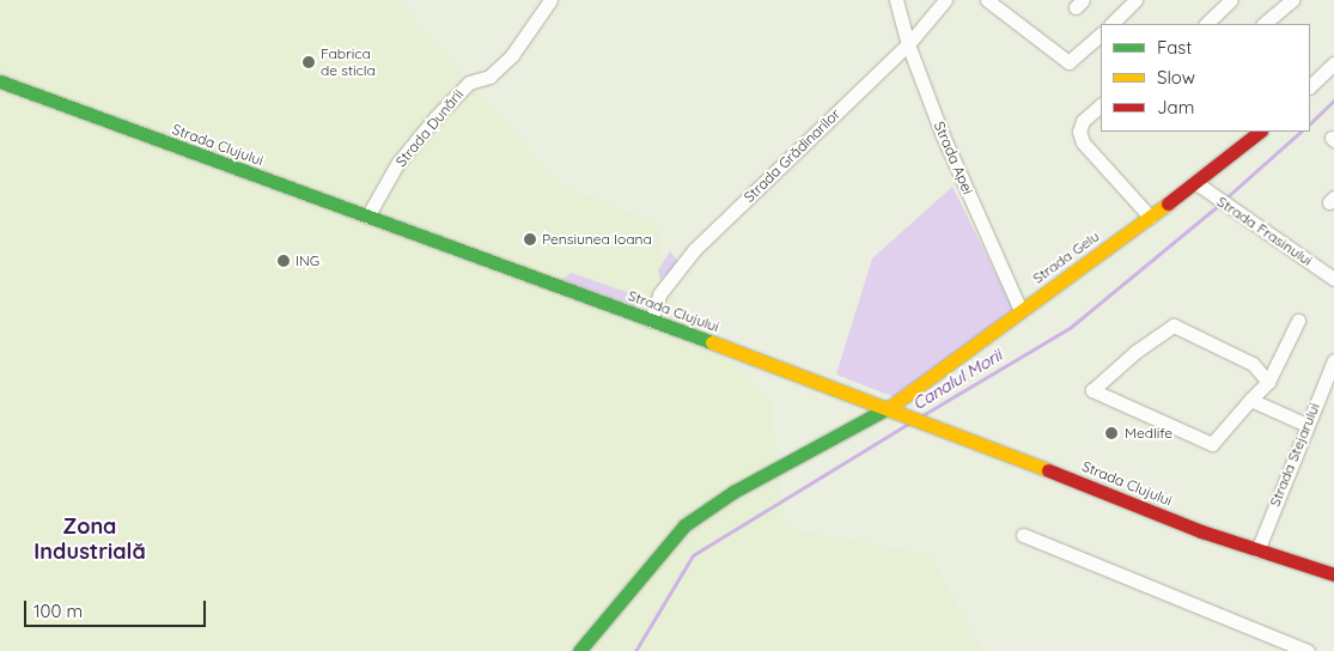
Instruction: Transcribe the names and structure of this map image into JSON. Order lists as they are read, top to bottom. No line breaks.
{"streets":{"main road":["Strada Clujului","Strada Gelu"],"street":["Strada Dunării","Strada Grădinarilor","Strada Apei","Strada Frasinului","Strada Stejarului"]},"crossings":[["Strada Dunării","Strada Clujului"],["Strada Clujului","Strada Grădinarilor"],["Strada Clujului","Strada Gelu"],["Strada Clujului","Strada Stejarului"],["Strada Grădinarilor","Strada Apei"],["Strada Apei","Strada Gelu"],["Strada Frasinului","Strada Gelu"]],"districts":["Zona Industrială"],"water":["Canalul Morii"],"places":["Fabrica de sticla","Pensiunea Ioana","ING","Medlife"],"legend":["Fast","Slow","Jam"],"scale_bar":"100 m"}
